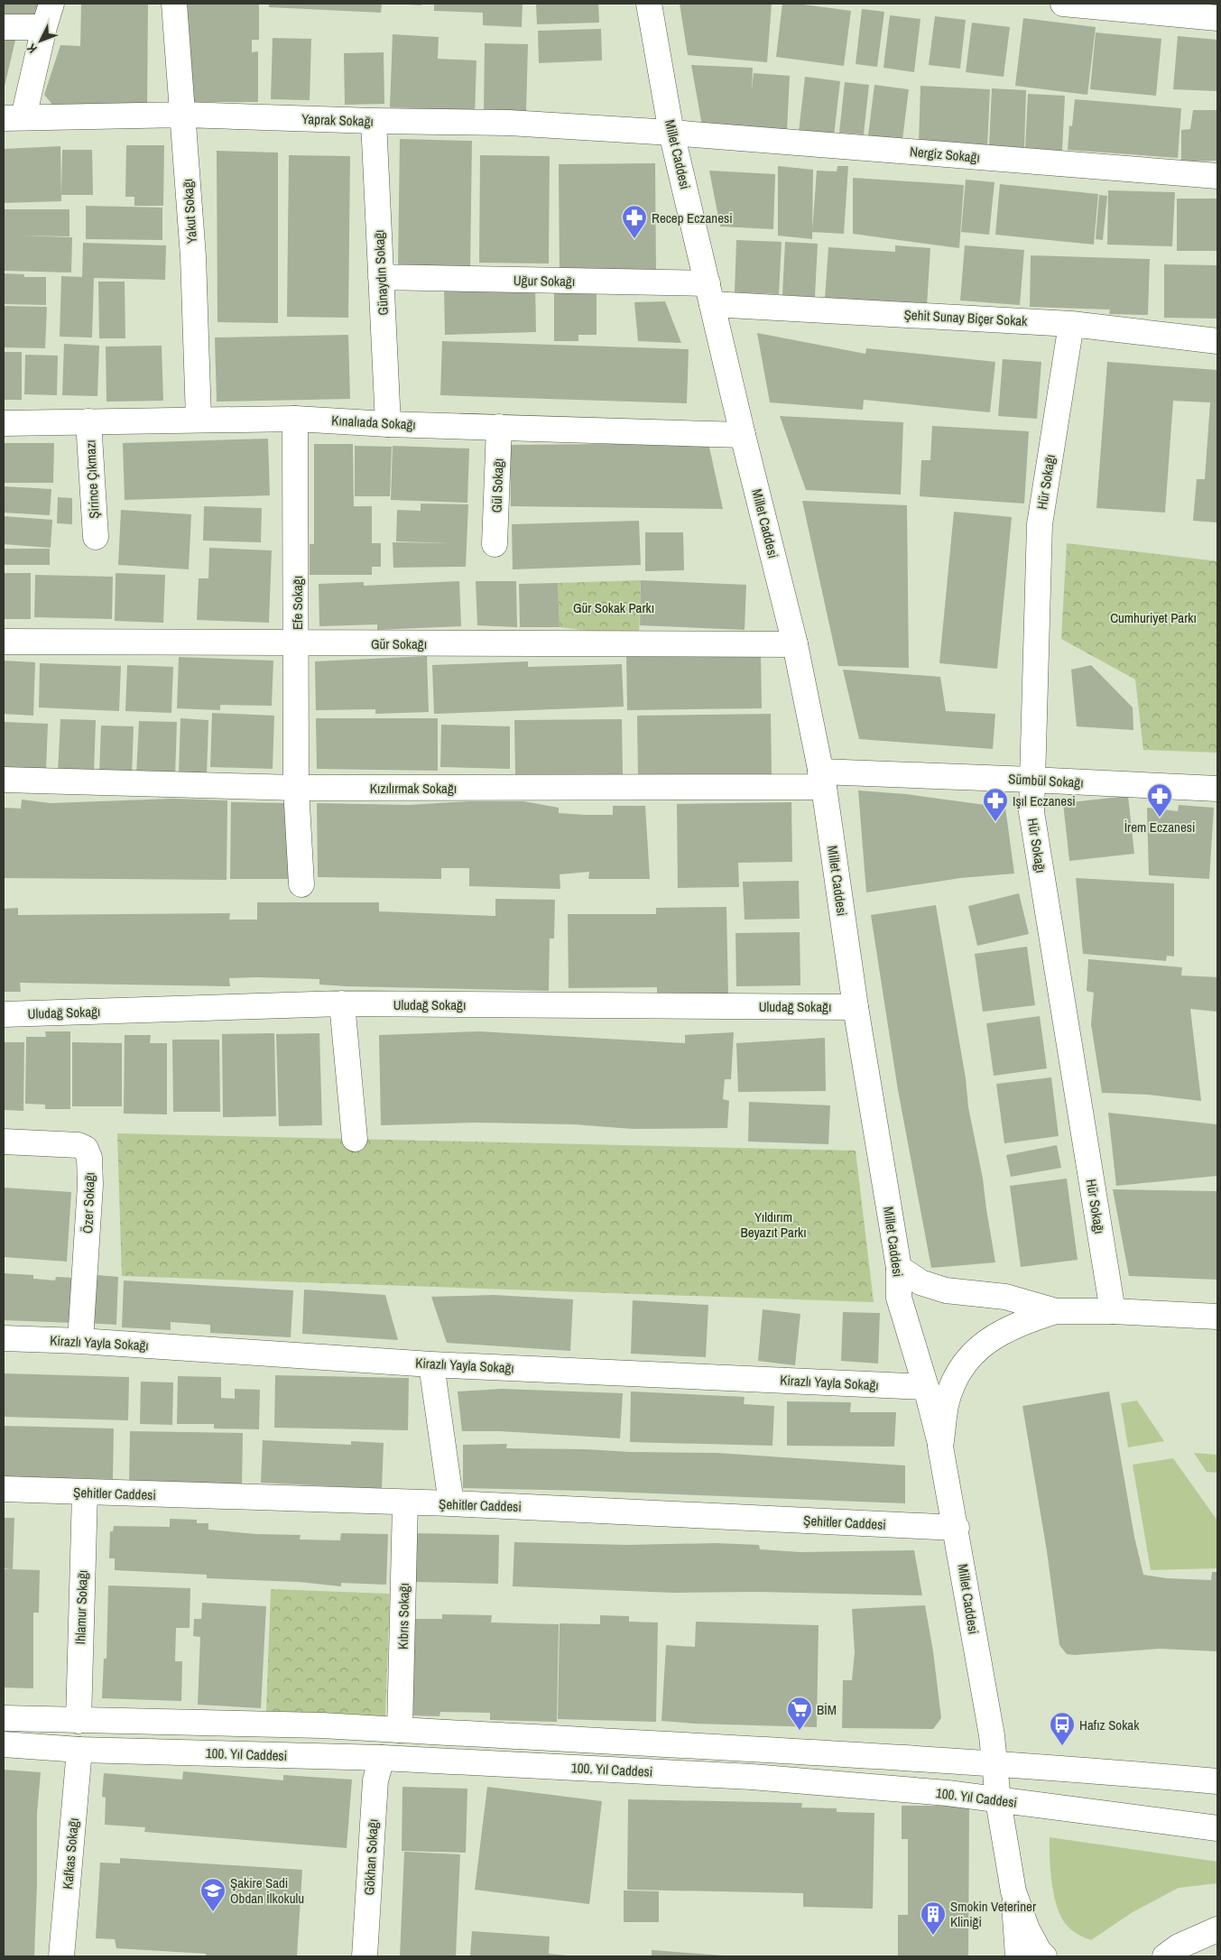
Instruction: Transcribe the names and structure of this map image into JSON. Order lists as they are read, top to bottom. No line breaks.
{"streets":{"street":["Yaprak Sokağı","Millet Caddesi","Nergiz Sokağı","Yakut Sokağı","Günaydın Sokağı","Uğur Sokağı","Şehit Sunay Biçer Sokak","Kınalıada Sokağı","Şirince Çıkmazı","Hür Sokağı","Gül Sokağı","Efe Sokağı","Gür Sokağı","Sümbül Sokağı","Kızılırmak Sokağı","Uludağ Sokağı","Özer Sokağı","Kirazlı Yayla Sokağı","Şehitler Caddesi","Ihlamur Sokağı","Kıbrıs Sokağı","100. Yıl Caddesi","Kafkas Sokağı","Gökhan Sokağı"]},"crossings":[["Yaprak Sokağı","Millet Caddesi"],["Yaprak Sokağı","Nergiz Sokağı"],["Yaprak Sokağı","Yakut Sokağı"],["Yaprak Sokağı","Günaydın Sokağı"],["Millet Caddesi","Nergiz Sokağı"],["Millet Caddesi","Uğur Sokağı"],["Millet Caddesi","Şehit Sunay Biçer Sokak"],["Millet Caddesi","Kınalıada Sokağı"],["Millet Caddesi","Gür Sokağı"],["Millet Caddesi","Sümbül Sokağı"],["Millet Caddesi","Kızılırmak Sokağı"],["Millet Caddesi","Uludağ Sokağı"],["Millet Caddesi","Kirazlı Yayla Sokağı"],["Millet Caddesi","Şehitler Caddesi"],["Millet Caddesi","100. Yıl Caddesi"],["Yakut Sokağı","Kınalıada Sokağı"],["Günaydın Sokağı","Uğur Sokağı"],["Günaydın Sokağı","Kınalıada Sokağı"],["Uğur Sokağı","Şehit Sunay Biçer Sokak"],["Şehit Sunay Biçer Sokak","Hür Sokağı"],["Kınalıada Sokağı","Şirince Çıkmazı"],["Kınalıada Sokağı","Gül Sokağı"],["Kınalıada Sokağı","Efe Sokağı"],["Hür Sokağı","Sümbül Sokağı"],["Efe Sokağı","Gür Sokağı"],["Efe Sokağı","Kızılırmak Sokağı"],["Sümbül Sokağı","Kızılırmak Sokağı"],["Özer Sokağı","Kirazlı Yayla Sokağı"],["Şehitler Caddesi","Ihlamur Sokağı"],["Şehitler Caddesi","Kıbrıs Sokağı"],["Ihlamur Sokağı","100. Yıl Caddesi"],["Ihlamur Sokağı","Kafkas Sokağı"],["Kıbrıs Sokağı","100. Yıl Caddesi"],["Kıbrıs Sokağı","Gökhan Sokağı"],["100. Yıl Caddesi","Kafkas Sokağı"],["100. Yıl Caddesi","Gökhan Sokağı"]],"parks":["Gür Sokak Parkı","Cumhuriyet Parkı","Yıldırım Beyazıt Parkı"],"places":{"pharmacy":["Recep Eczanesi","İrem Eczanesi","Işıl Eczanesi"],"supermarket":["BİM"],"bus stop":["Hafız Sokak"],"school or university":["Şakire Sadi Obdan İlkokulu"],"building":["Smokin Veteriner Kliniği"]},"north":"bottom left"}
